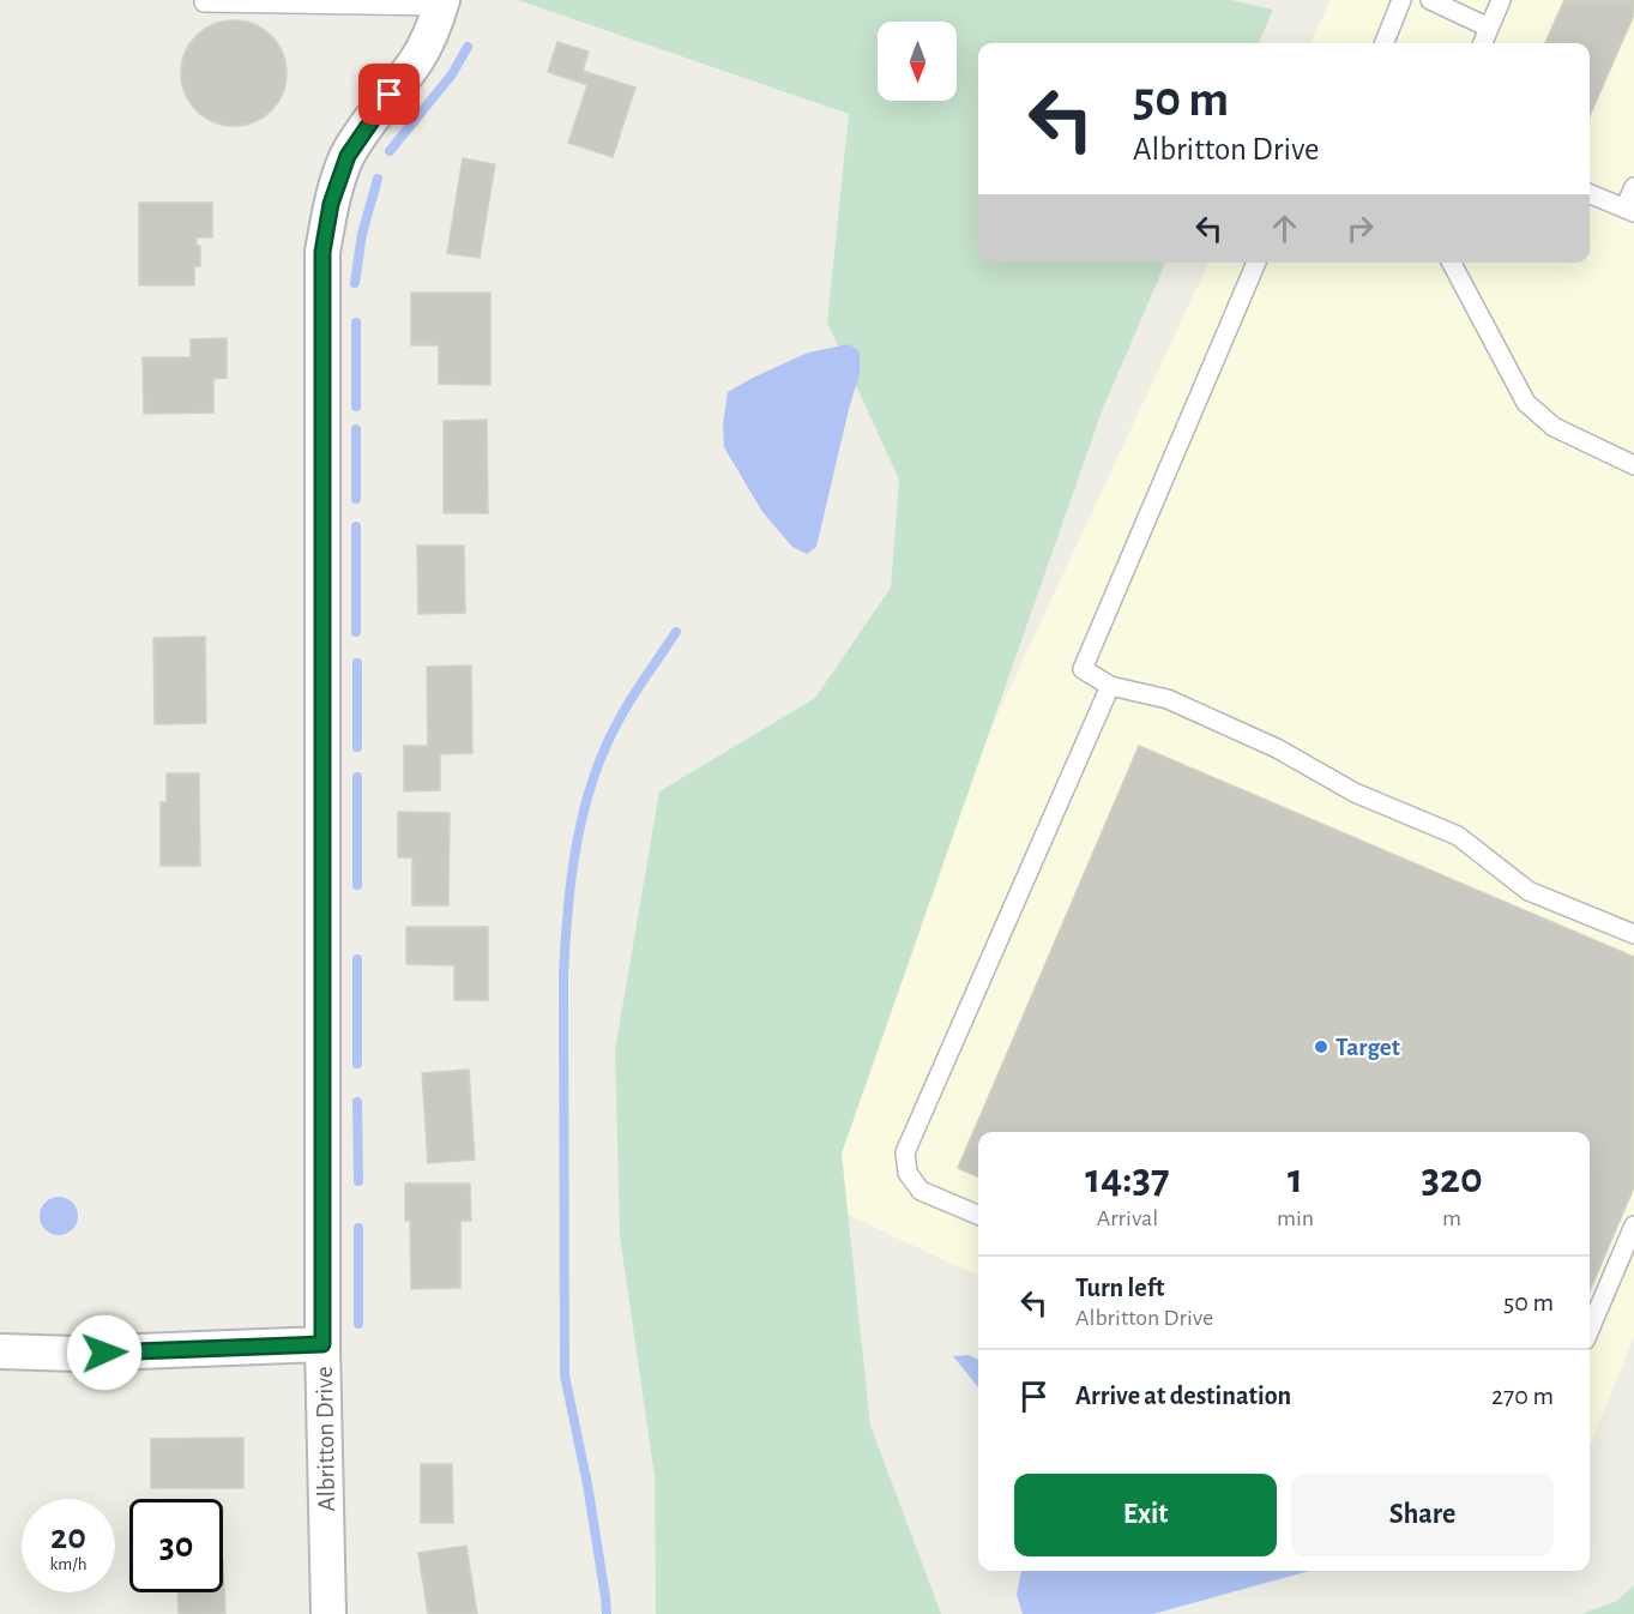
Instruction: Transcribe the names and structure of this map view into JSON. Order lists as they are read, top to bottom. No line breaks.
{"streets":{"street":["Albritton Drive"]},"places":["Target"],"north":"bottom","page":{"turn":["50 m","Albritton Drive"],"eta":["14:37","Arrival","1","min","320","m"],"list":[{"name":"Turn left","note":"Albritton Drive","value":"50 m"},{"name":"Arrive at destination","value":"270 m"}],"buttons":["Exit","Share"],"speed":"20 km/h","limit":"30"}}
